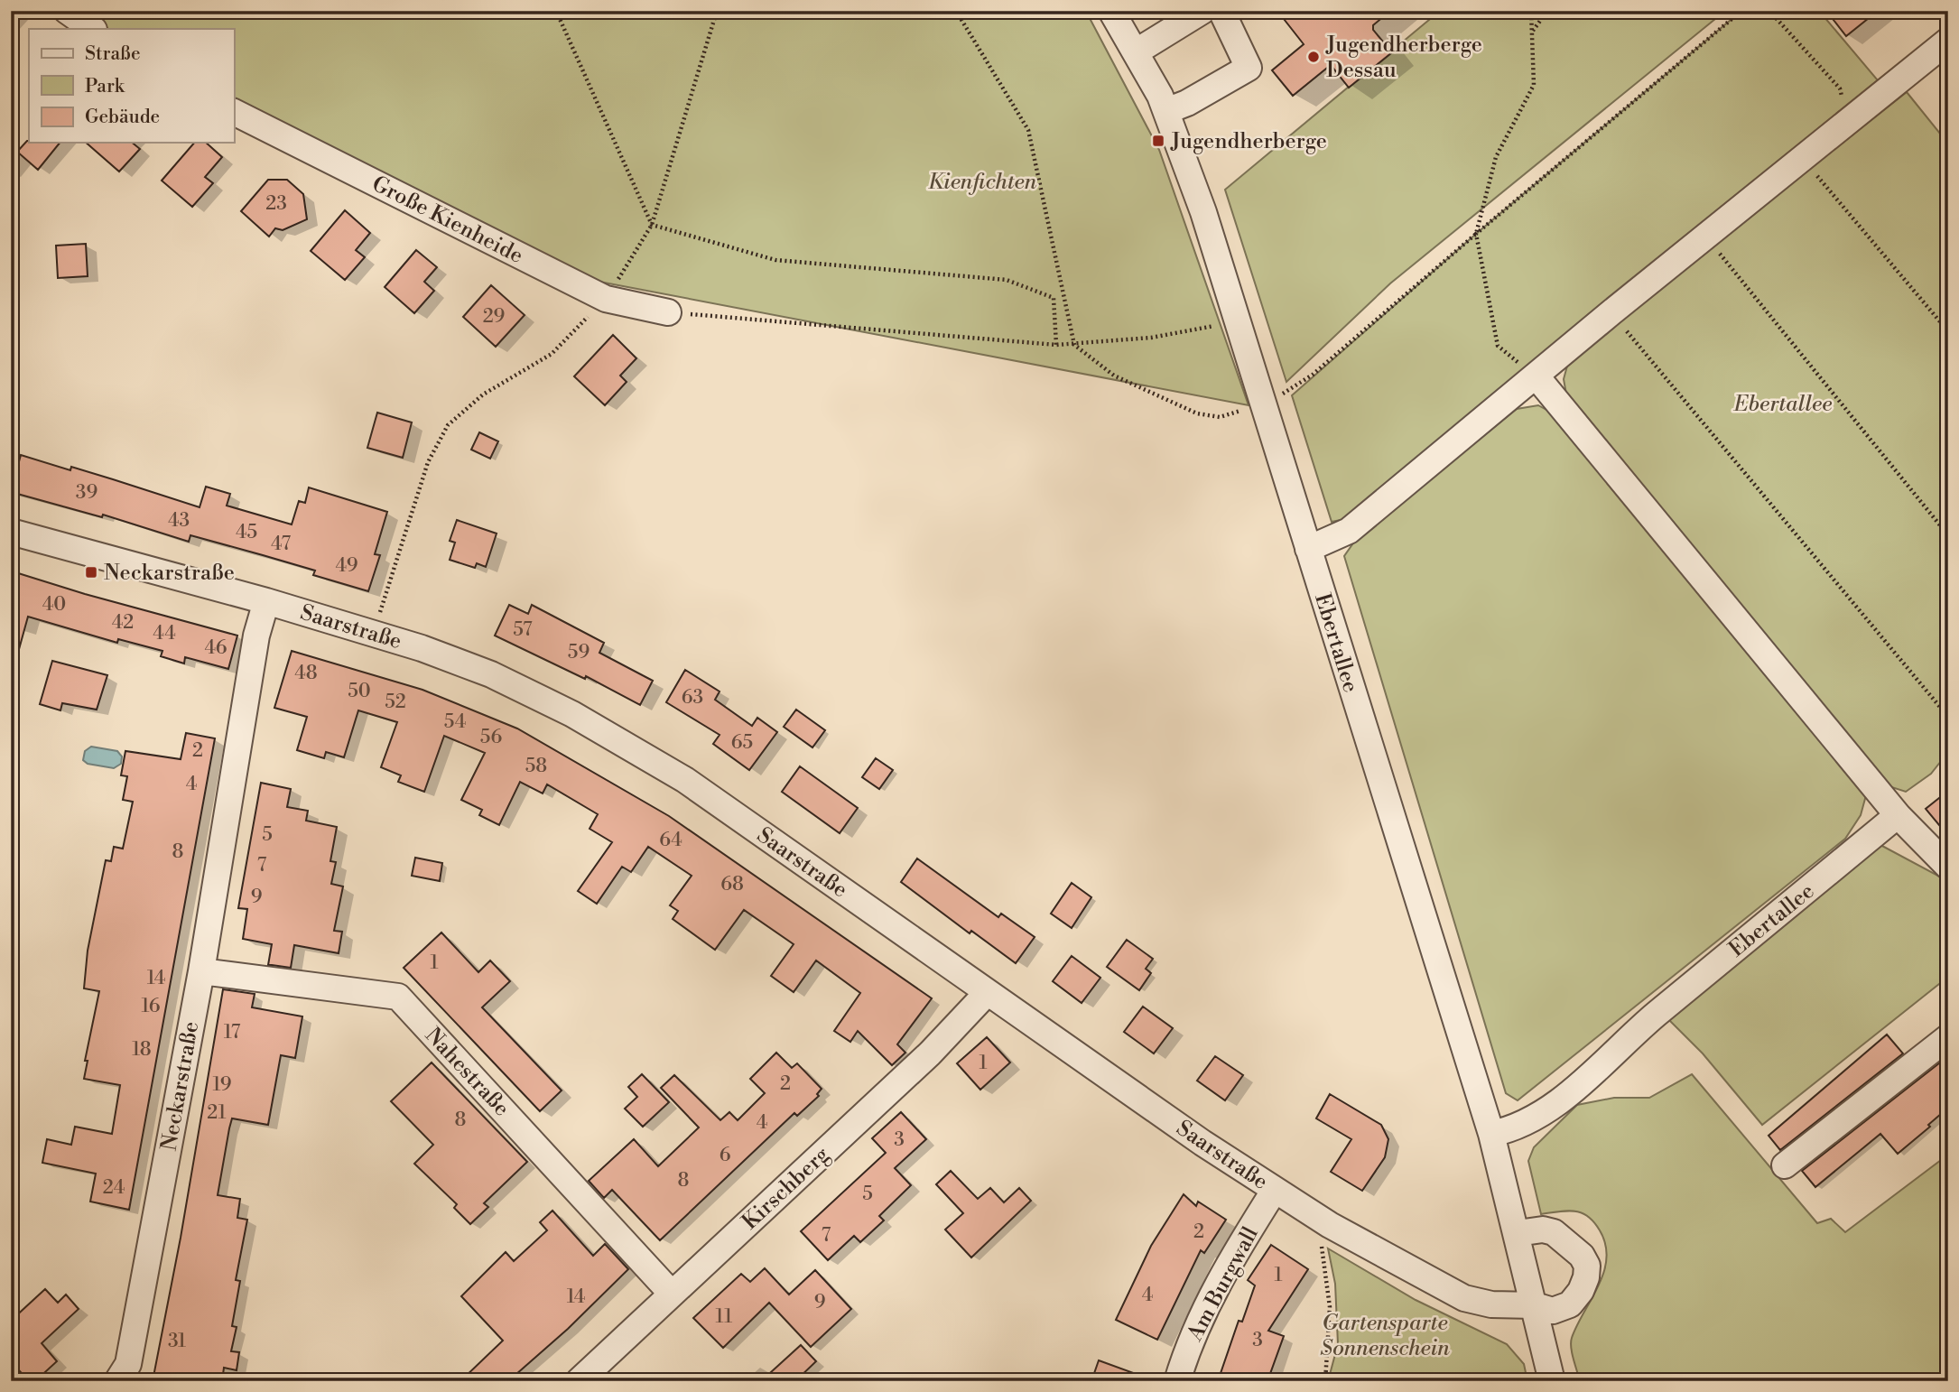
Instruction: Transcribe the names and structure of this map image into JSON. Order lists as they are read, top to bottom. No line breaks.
{"streets":{"street":["Große Kienheide","Saarstraße","Ebertallee","Nahestraße","Neckarstraße","Kirschberg","Am Burgwall"]},"crossings":[["Saarstraße","Ebertallee"],["Saarstraße","Neckarstraße"],["Saarstraße","Kirschberg"],["Saarstraße","Am Burgwall"],["Nahestraße","Neckarstraße"],["Nahestraße","Kirschberg"]],"parks":["Kienfichten","Ebertallee","Gartensparte Sonnenschein"],"places":{"other":["Jugendherberge Dessau"],"transit":["Jugendherberge","Neckarstraße"]},"house_numbers":["23","29","39","43","45","47","49","40","42","57","44","46","59","48","50","63","52","54","56","65","2","58","4","5","64","8","7","68","9","1","14","16","17","18","1","2","19","21","8","4","3","6","8","24","5","2","7","1","4","14","9","11","3","31"],"legend":["Straße","Park","Gebäude"]}
